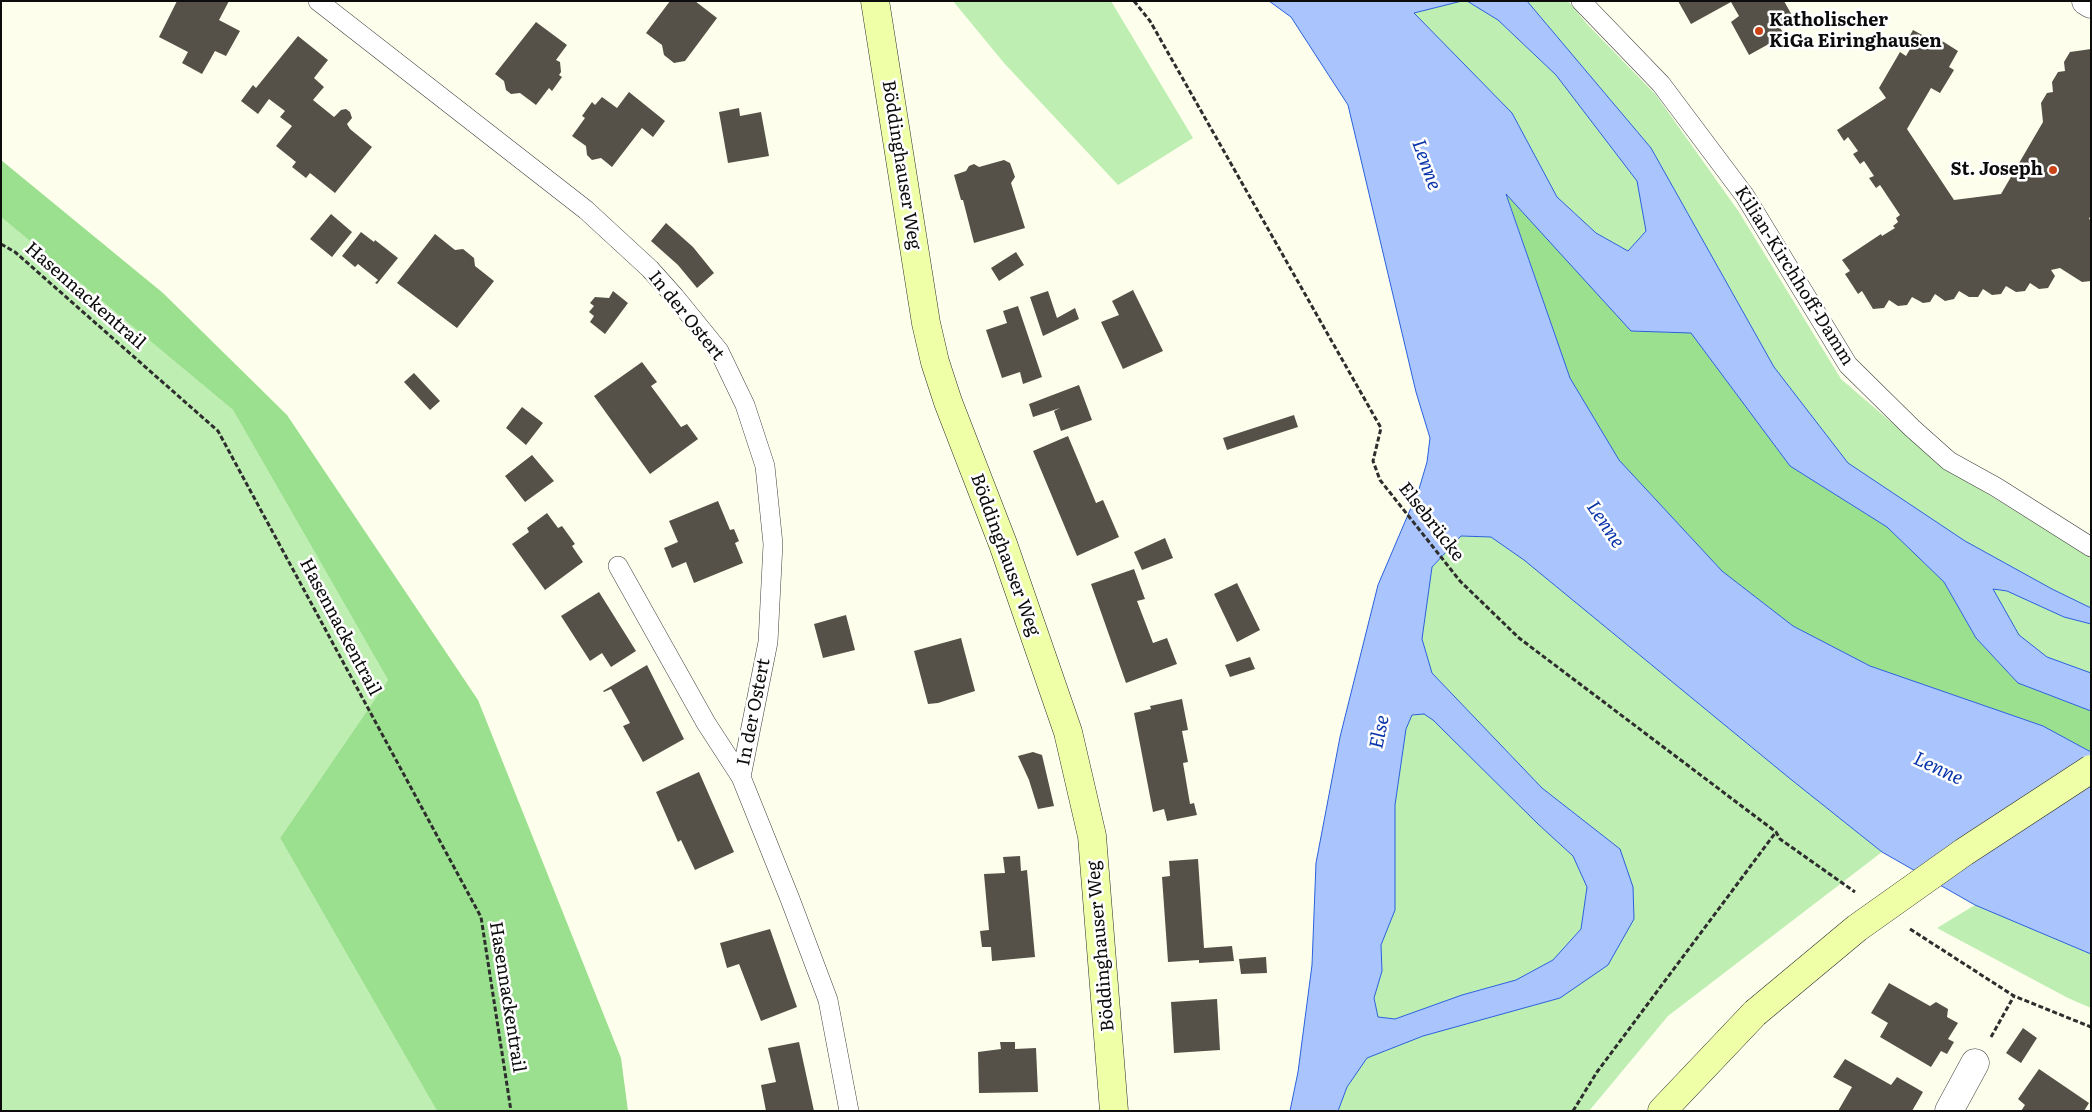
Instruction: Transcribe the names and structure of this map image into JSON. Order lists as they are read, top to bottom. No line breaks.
{"streets":{"street":["Böddinghauser Weg"],"lane":["Kilian-Kirchhoff-Damm","In der Ostert"],"path":["Hasennackentrail","Elsebrücke"]},"water":["Lenne","Else"],"places":["Katholischer KiGa Eiringhausen","St. Joseph"]}
